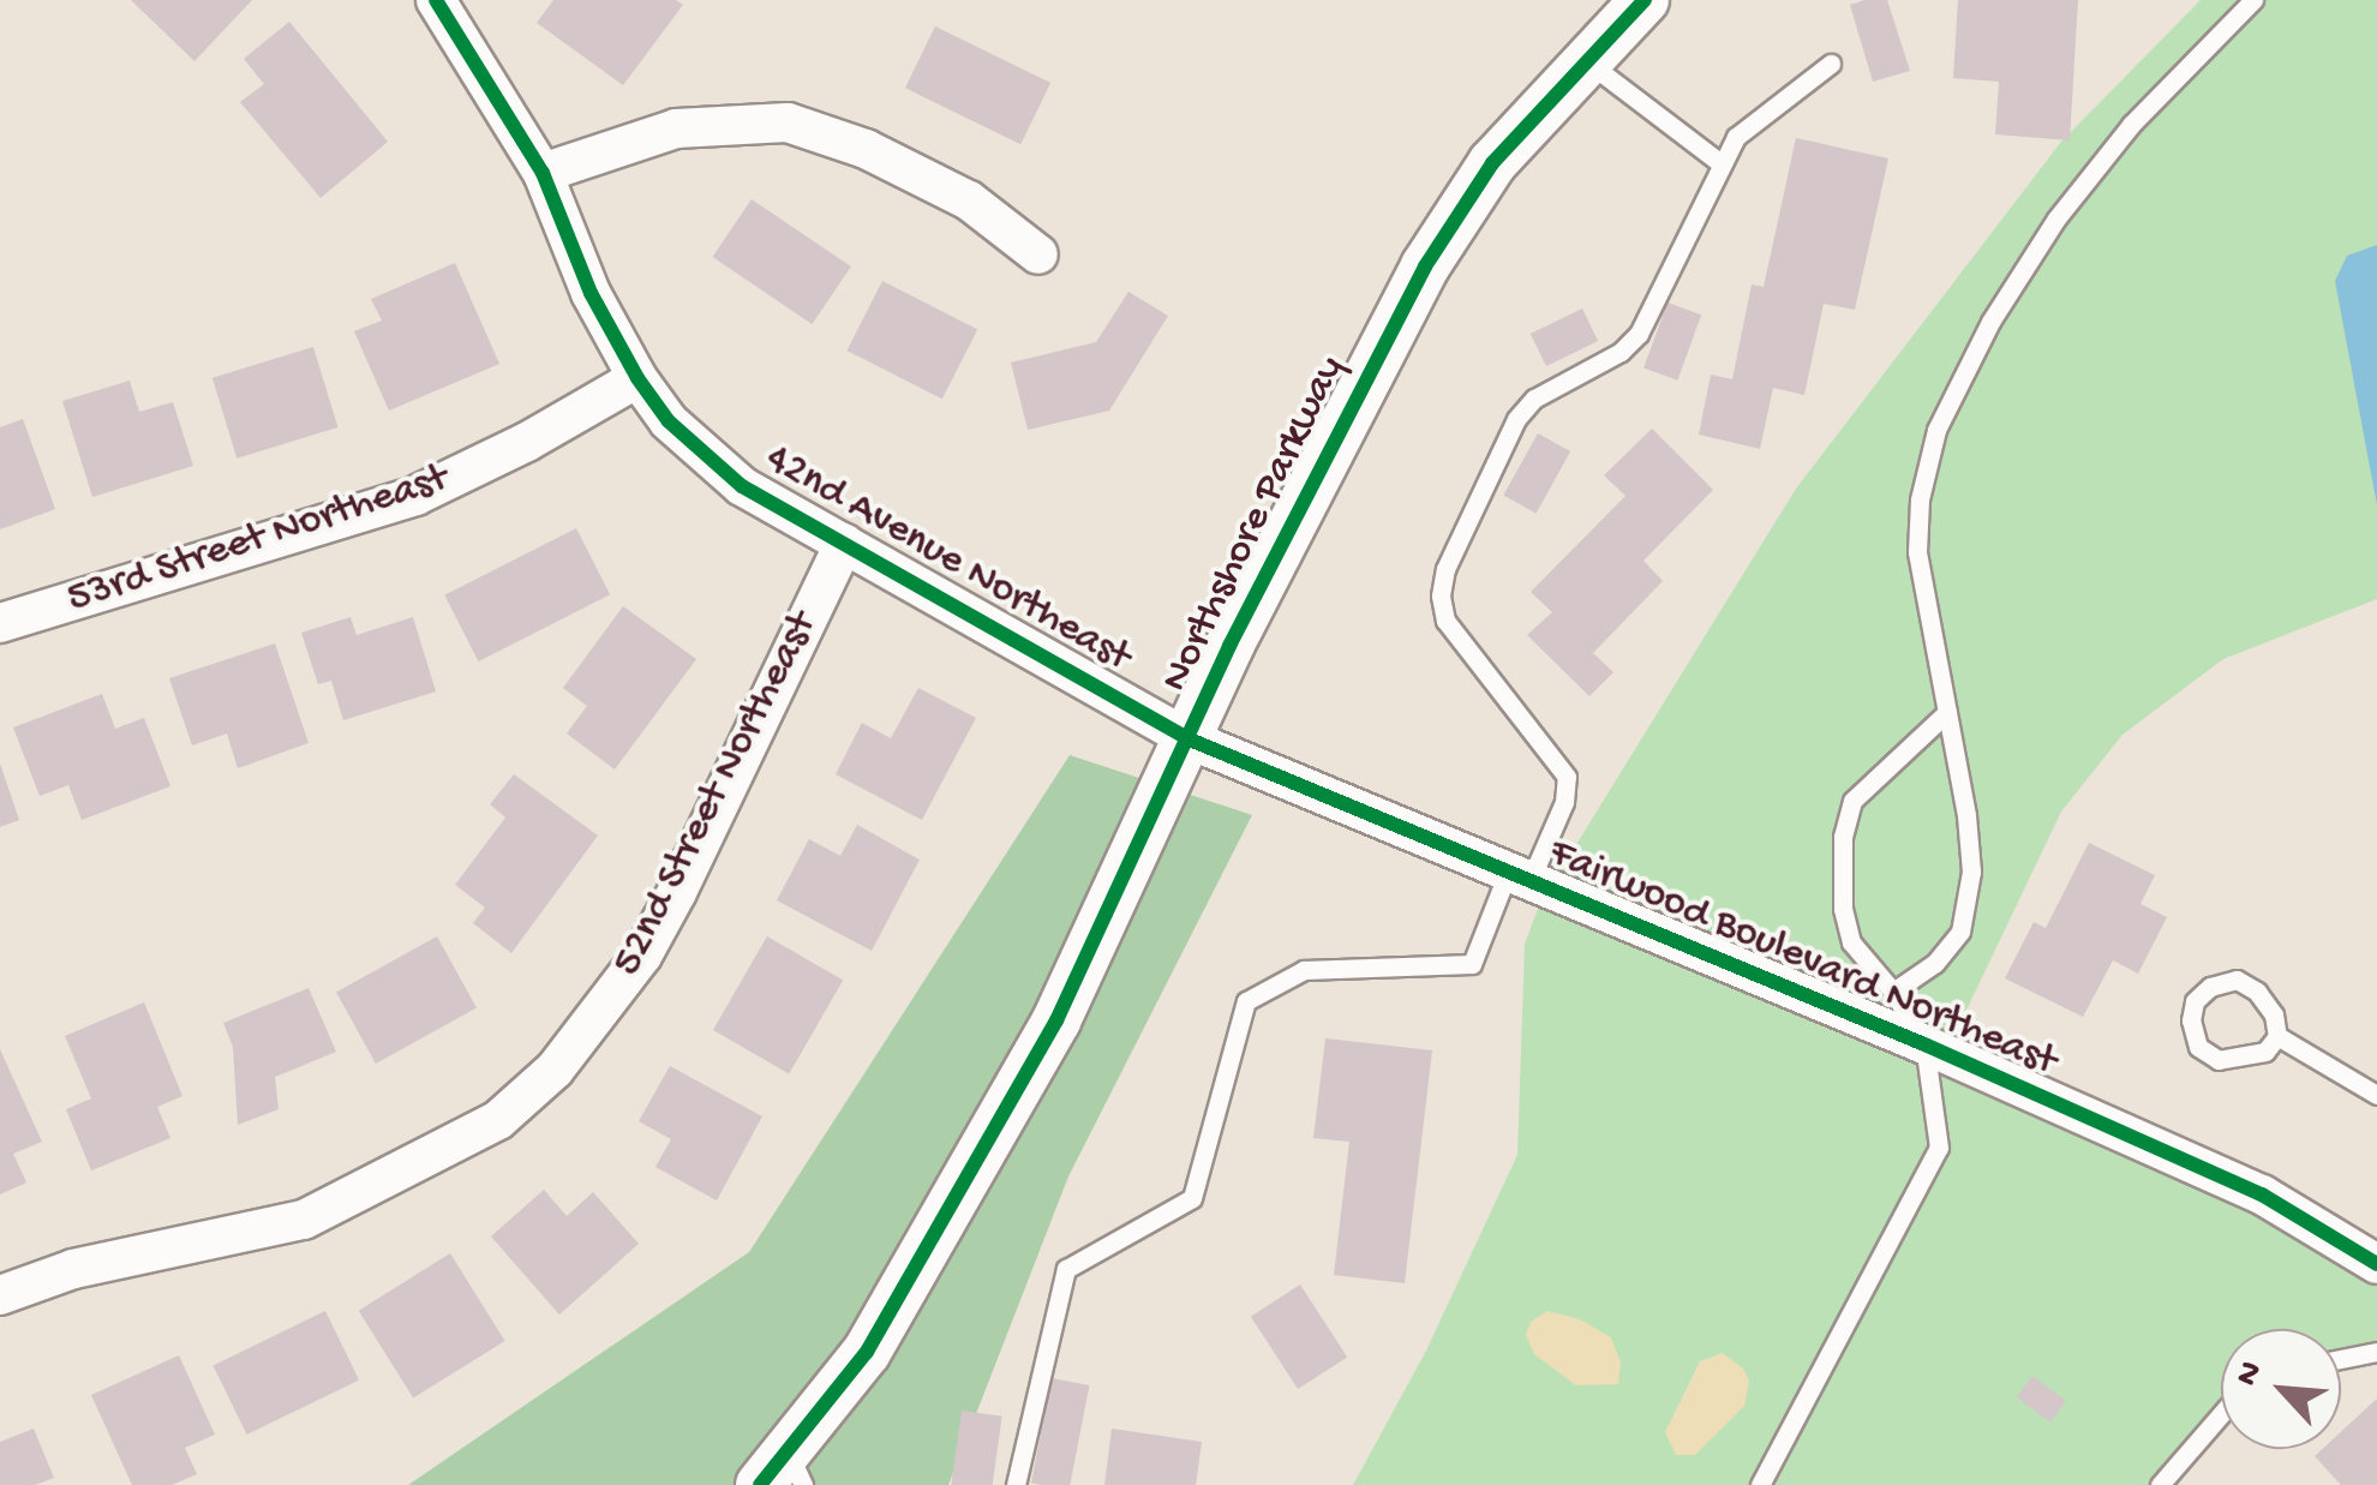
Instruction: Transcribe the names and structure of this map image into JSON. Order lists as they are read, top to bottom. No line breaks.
{"streets":{"street":["Northshore Parkway","53rd Street Northeast","42nd Avenue Northeast","52nd Street Northeast","Fairwood Boulevard Northeast"]},"crossings":[["Northshore Parkway","42nd Avenue Northeast"],["Northshore Parkway","Fairwood Boulevard Northeast"],["53rd Street Northeast","42nd Avenue Northeast"],["42nd Avenue Northeast","52nd Street Northeast"],["42nd Avenue Northeast","Fairwood Boulevard Northeast"]],"north":"top left"}
